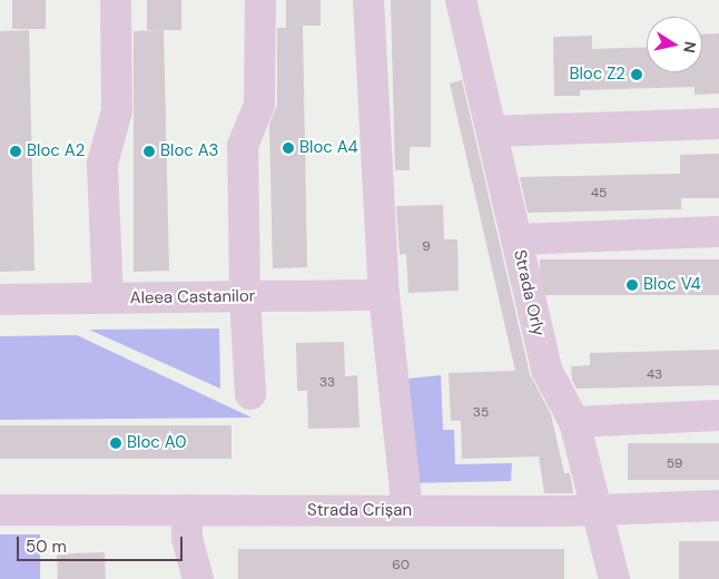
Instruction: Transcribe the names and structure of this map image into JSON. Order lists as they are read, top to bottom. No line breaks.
{"streets":{"street":["Strada Orly","Aleea Castanilor","Strada Crișan"]},"crossings":[["Strada Orly","Strada Crișan"]],"places":["Bloc Z2","Bloc A4","Bloc A2","Bloc A3","Bloc V4","Bloc A0"],"house_numbers":["45","9","43","33","35","59","60"],"scale_bar":"50 m","north":"right"}
